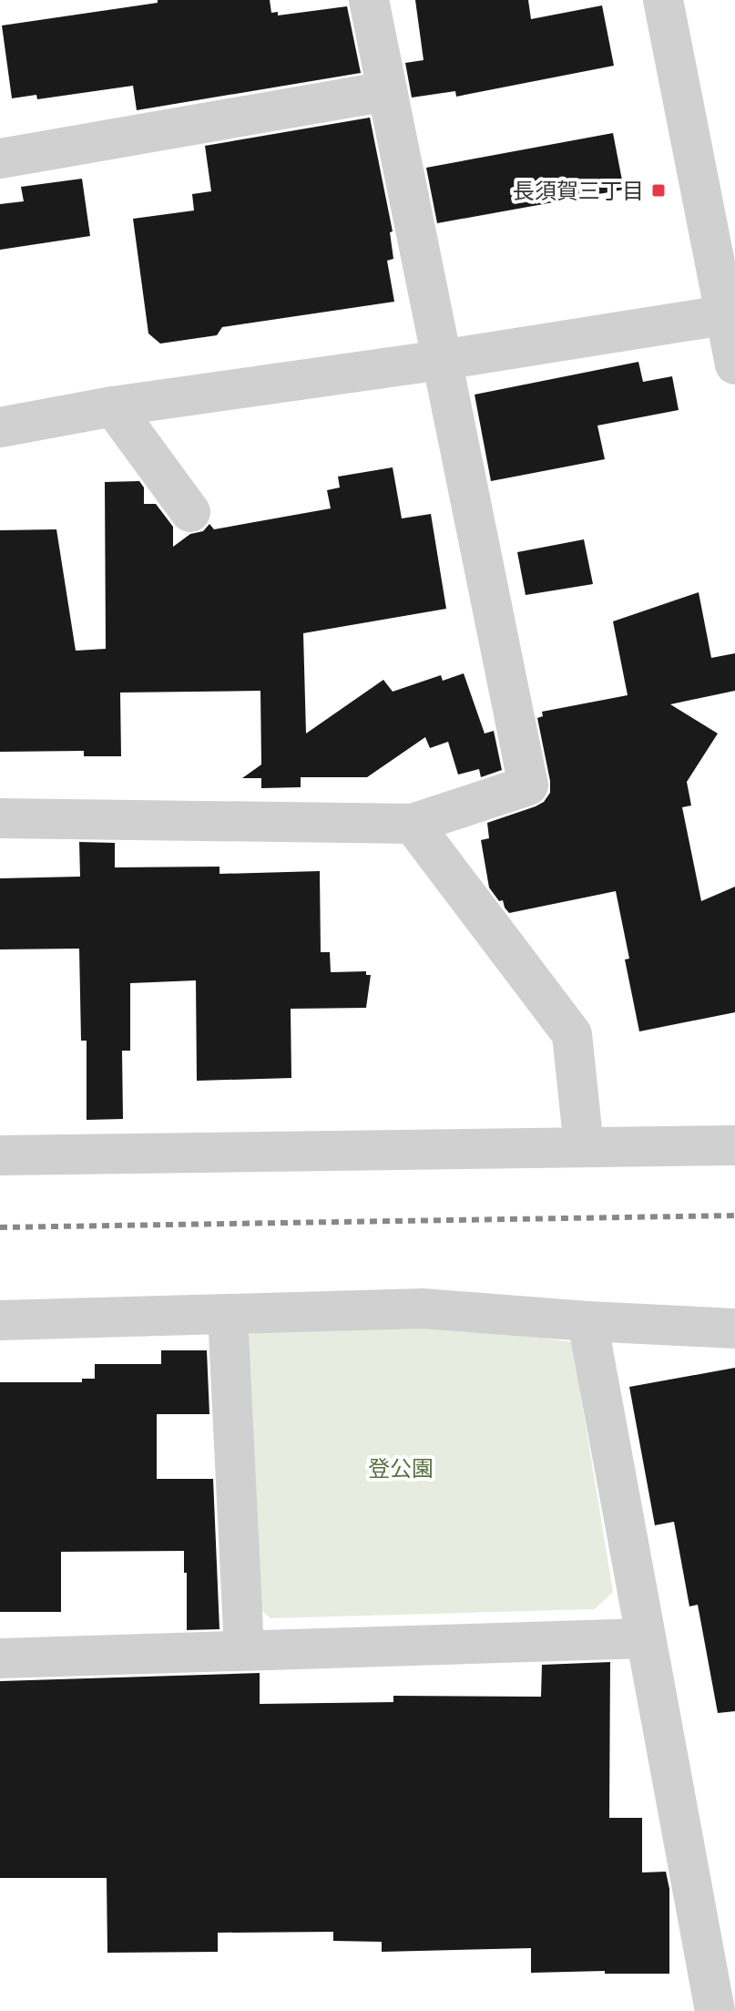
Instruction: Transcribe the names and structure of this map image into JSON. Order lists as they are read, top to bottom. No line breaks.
{"parks":["登公園"],"places":{"transit":["長須賀三丁目"]}}
